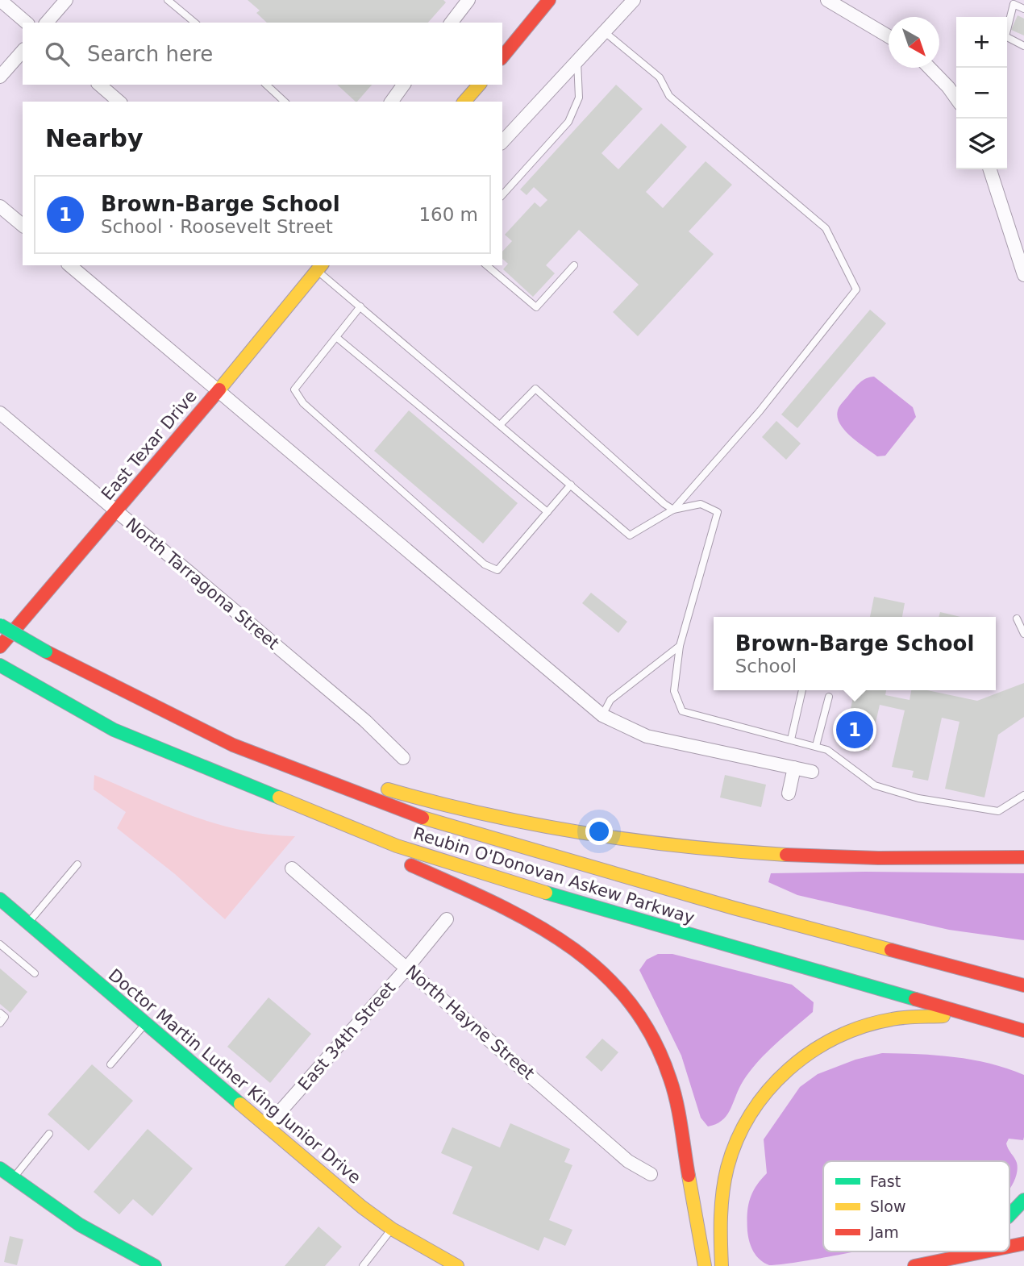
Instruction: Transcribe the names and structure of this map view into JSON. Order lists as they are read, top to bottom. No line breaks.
{"streets":{"main road":["East Texar Drive","Reubin O'Donovan Askew Parkway","Doctor Martin Luther King Junior Drive"],"street":["North Tarragona Street","North Hayne Street","East 34th Street"]},"crossings":[["East Texar Drive","North Tarragona Street"],["North Hayne Street","East 34th Street"],["East 34th Street","Doctor Martin Luther King Junior Drive"]],"legend":["Fast","Slow","Jam"],"north":"bottom right","page":{"map_buttons":["+","−"],"search":"Search here","heading":"Nearby","list":[{"mark":"1","name":"Brown-Barge School","note":"School · Roosevelt Street","value":"160 m"}],"popup":["Brown-Barge School","School"],"pins":"1"}}
